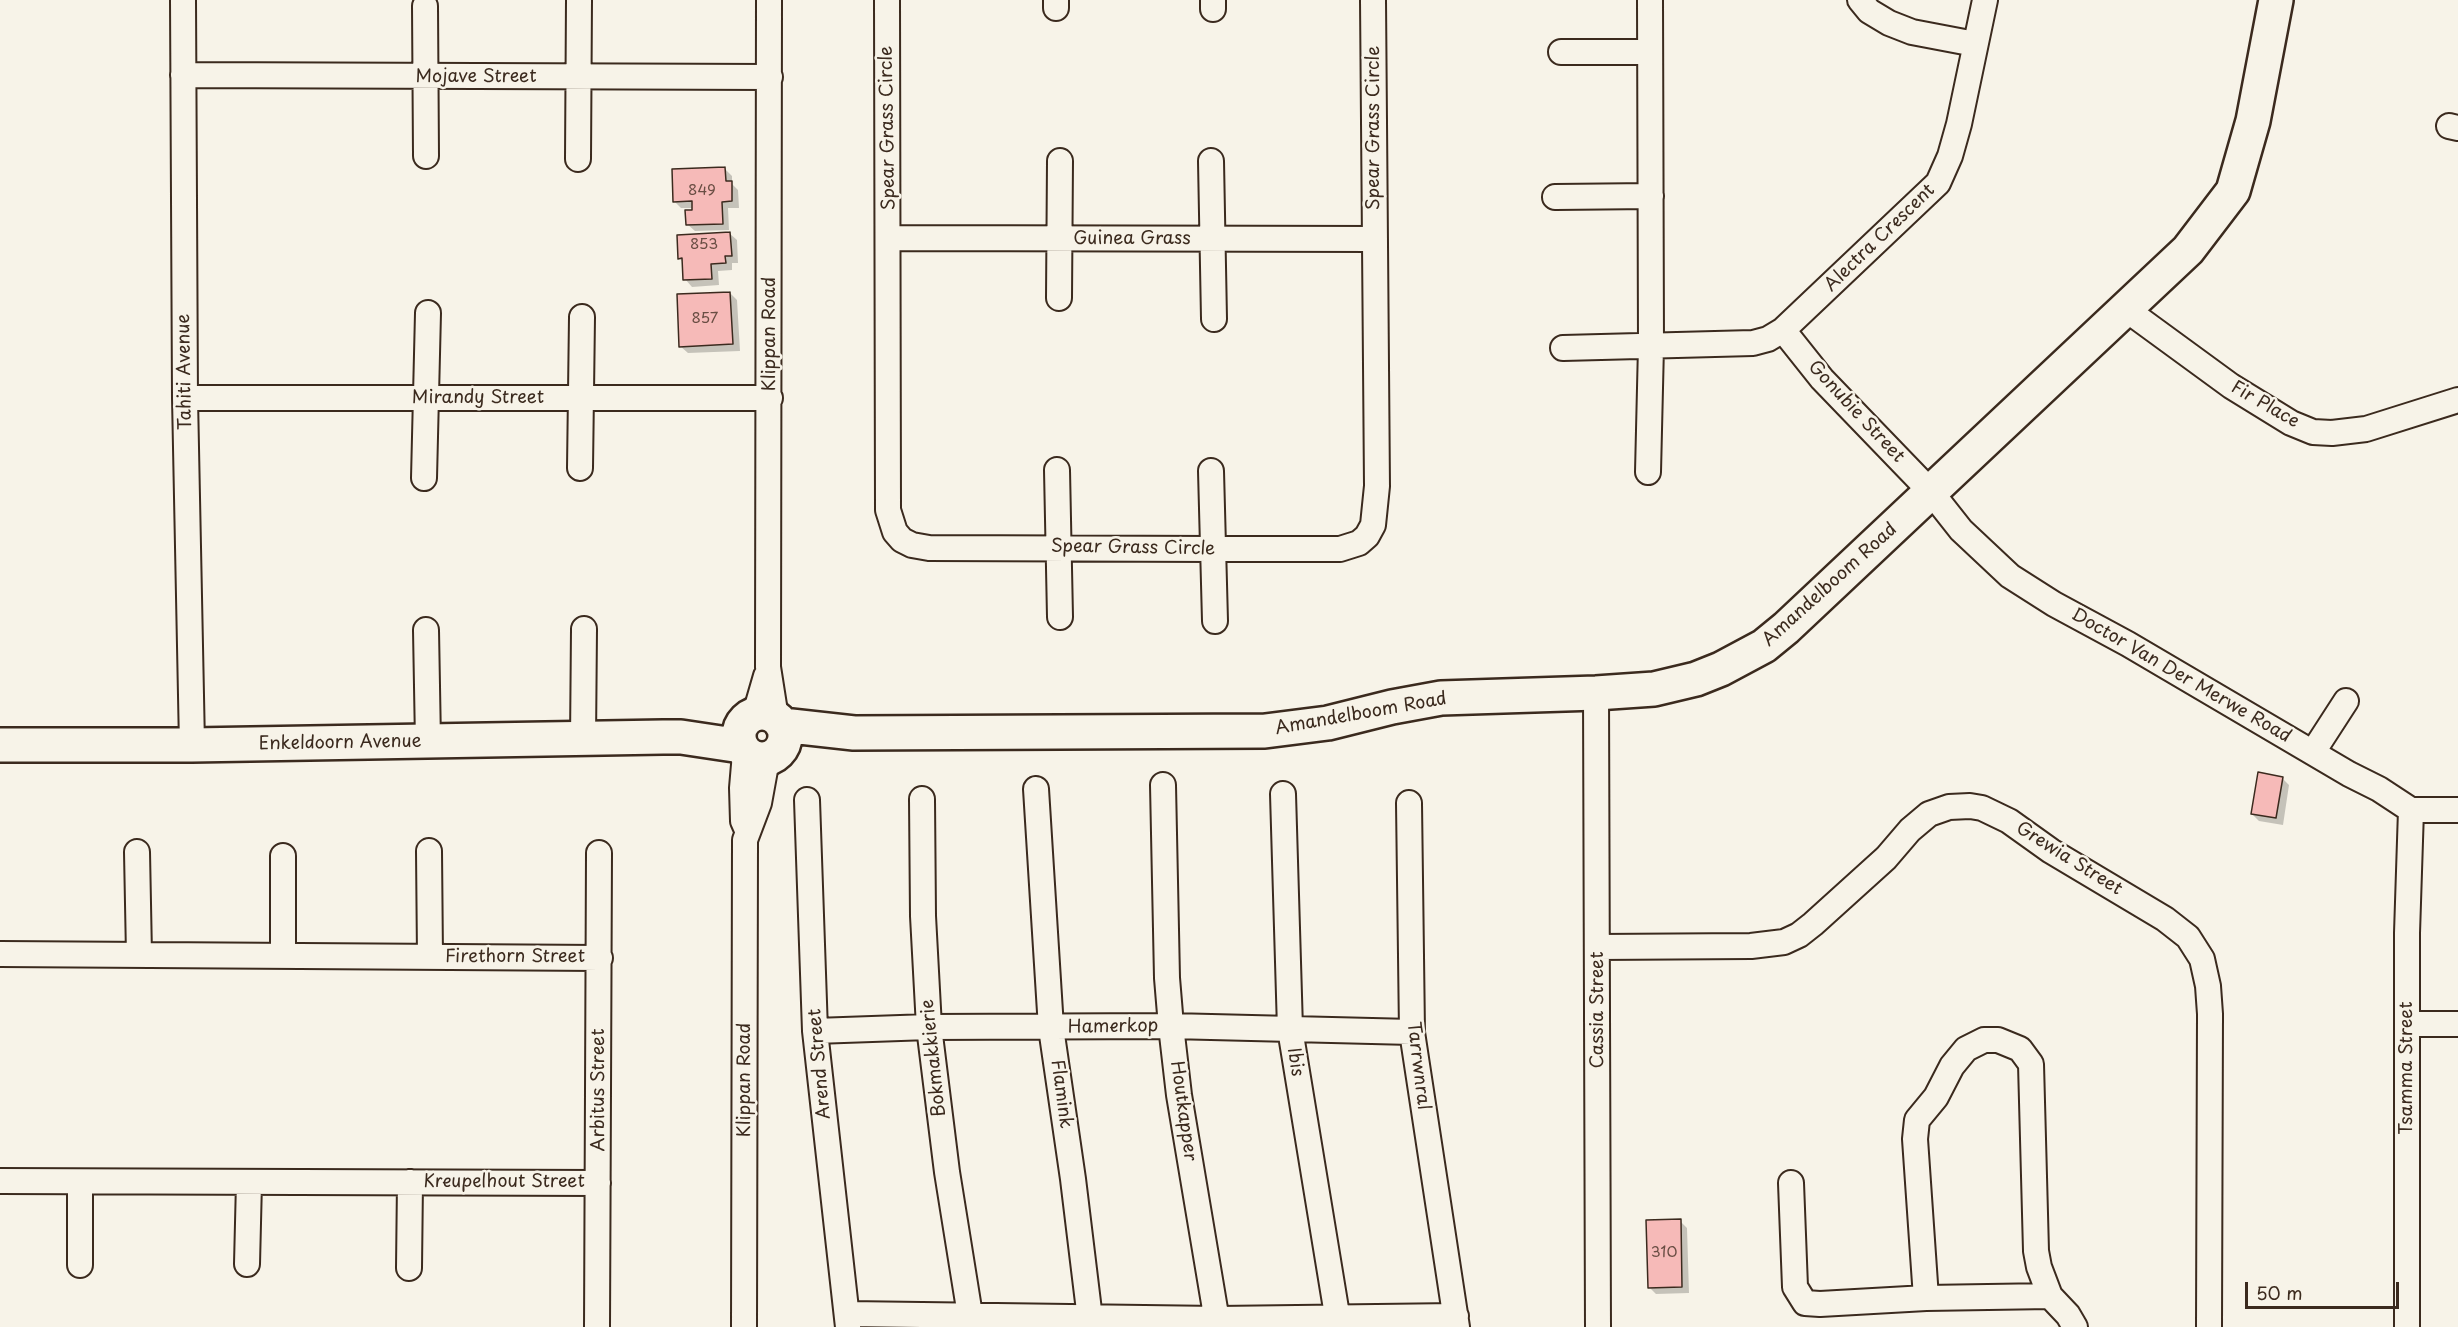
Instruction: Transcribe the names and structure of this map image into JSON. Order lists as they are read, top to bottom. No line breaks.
{"streets":{"street":["Mojave Street","Spear Grass Circle","Alectra Crescent","Guinea Grass","Klippan Road","Tahiti Avenue","Mirandy Street","Fir Place","Gonubie Street","Amandelboom Road","Doctor Van Der Merwe Road","Enkeldoorn Avenue","Grewia Street","Firethorn Street","Cassia Street","Hamerkop","Bokmakkierie","Ibis","Arend Street","Tarrwnral","Tsamma Street","Arbitus Street","Flamink","Houtkapper","Kreupelhout Street"]},"crossings":[["Mojave Street","Klippan Road"],["Mojave Street","Tahiti Avenue"],["Spear Grass Circle","Guinea Grass"],["Alectra Crescent","Gonubie Street"],["Klippan Road","Mirandy Street"],["Klippan Road","Amandelboom Road"],["Klippan Road","Enkeldoorn Avenue"],["Tahiti Avenue","Mirandy Street"],["Tahiti Avenue","Enkeldoorn Avenue"],["Fir Place","Amandelboom Road"],["Gonubie Street","Amandelboom Road"],["Gonubie Street","Doctor Van Der Merwe Road"],["Amandelboom Road","Doctor Van Der Merwe Road"],["Amandelboom Road","Enkeldoorn Avenue"],["Amandelboom Road","Cassia Street"],["Doctor Van Der Merwe Road","Tsamma Street"],["Grewia Street","Cassia Street"],["Firethorn Street","Arbitus Street"],["Hamerkop","Bokmakkierie"],["Hamerkop","Ibis"],["Hamerkop","Arend Street"],["Hamerkop","Tarrwnral"],["Hamerkop","Flamink"],["Hamerkop","Houtkapper"],["Arbitus Street","Kreupelhout Street"]],"house_numbers":["849","853","857","310"],"scale_bar":"50 m"}
